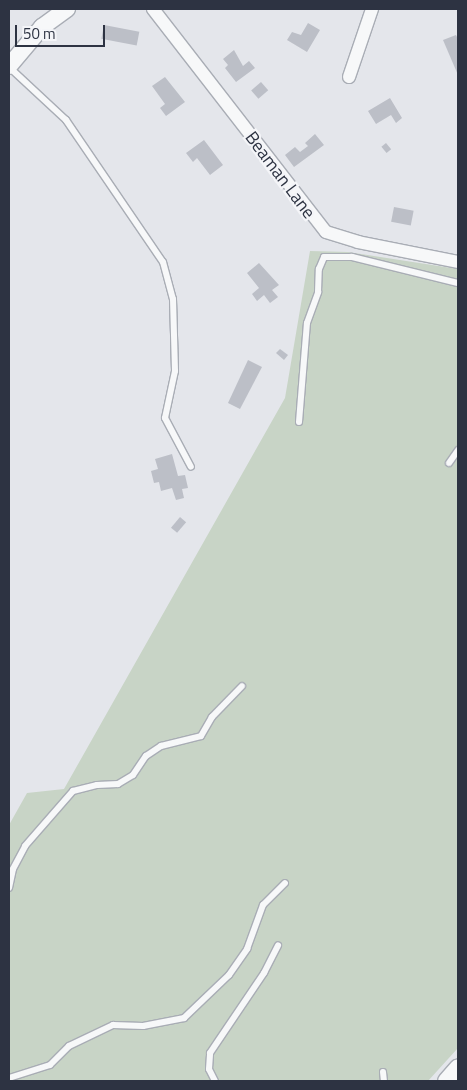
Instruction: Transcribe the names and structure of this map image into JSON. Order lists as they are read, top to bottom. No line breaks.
{"streets":{"street":["Beaman Lane"]},"scale_bar":"50 m"}
